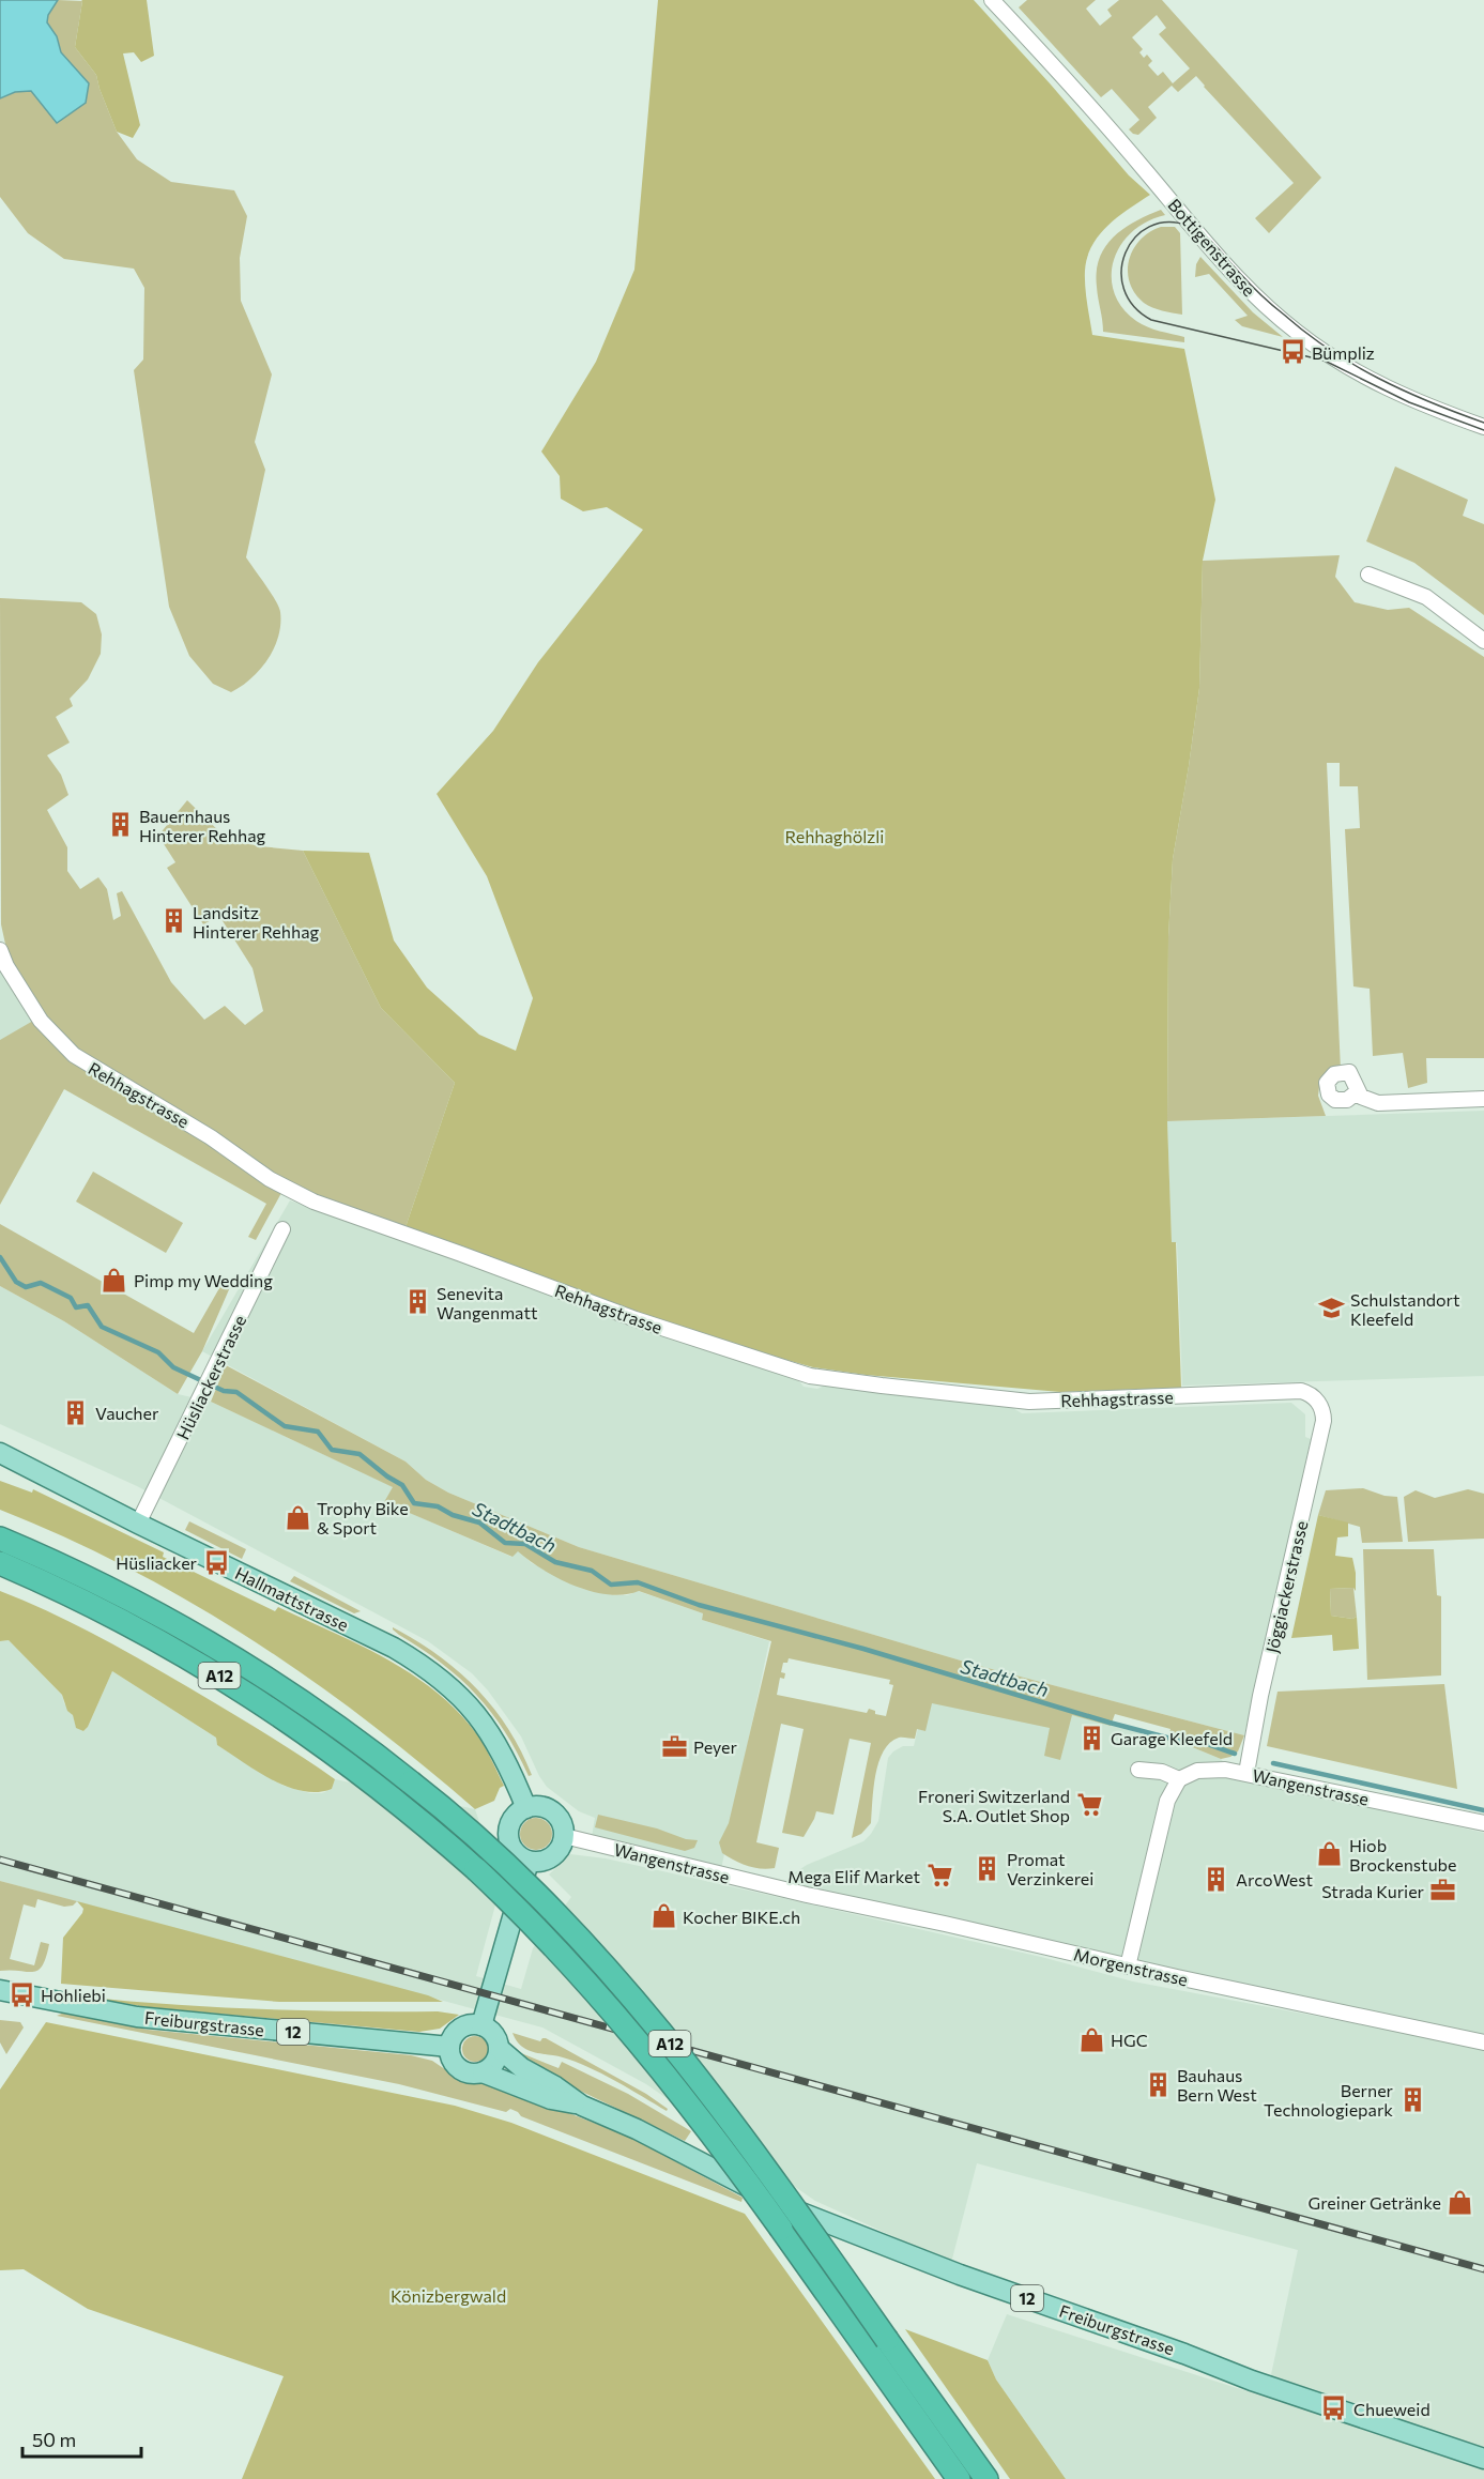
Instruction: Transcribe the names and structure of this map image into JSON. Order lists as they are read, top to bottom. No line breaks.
{"streets":{"highway":["A12"],"main road":["Hallmattstrasse","Freiburgstrasse","12"],"street":["Bottigenstrasse","Rehhagstrasse","Hüsliackerstrasse","Jöggiackerstrasse","Wangenstrasse","Morgenstrasse"]},"crossings":[["Rehhagstrasse","Jöggiackerstrasse"],["Hüsliackerstrasse","Hallmattstrasse"],["Jöggiackerstrasse","Wangenstrasse"],["Hallmattstrasse","Wangenstrasse"],["Wangenstrasse","Morgenstrasse"],["Freiburgstrasse","12"]],"water":["Stadtbach"],"parks":["Rehhaghölzli","Könizbergwald"],"places":{"bus stop":["Bümpliz","Hüsliacker","Hohliebi","Chueweid"],"building":["Bauernhaus Hinterer Rehhag","Landsitz Hinterer Rehhag","Senevita Wangenmatt","Vaucher","Garage Kleefeld","Promat Verzinkerei","ArcoWest","Bauhaus Bern West","Berner Technologiepark"],"shop":["Pimp my Wedding","Trophy Bike & Sport","Hiob Brockenstube","Kocher BIKE.ch","HGC","Greiner Getränke"],"school or university":["Schulstandort Kleefeld"],"office":["Peyer","Strada Kurier"],"supermarket":["Froneri Switzerland S.A. Outlet Shop","Mega Elif Market"]},"scale_bar":"50 m"}
